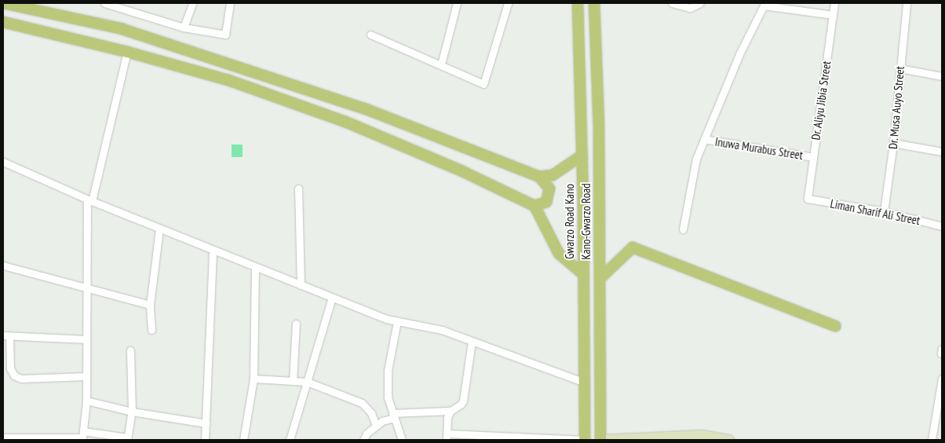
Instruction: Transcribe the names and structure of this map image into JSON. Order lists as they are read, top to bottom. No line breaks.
{"streets":{"main road":["Gwarzo Road Kano","Kano-Gwarzo Road"],"street":["Dr. Aliyu Jibia Street","Dr. Musa Auyo Street","Inuwa Murabus Street","Liman Sharif Ali Street"]},"crossings":[["Dr. Aliyu Jibia Street","Inuwa Murabus Street"],["Dr. Aliyu Jibia Street","Liman Sharif Ali Street"],["Dr. Musa Auyo Street","Liman Sharif Ali Street"]]}
